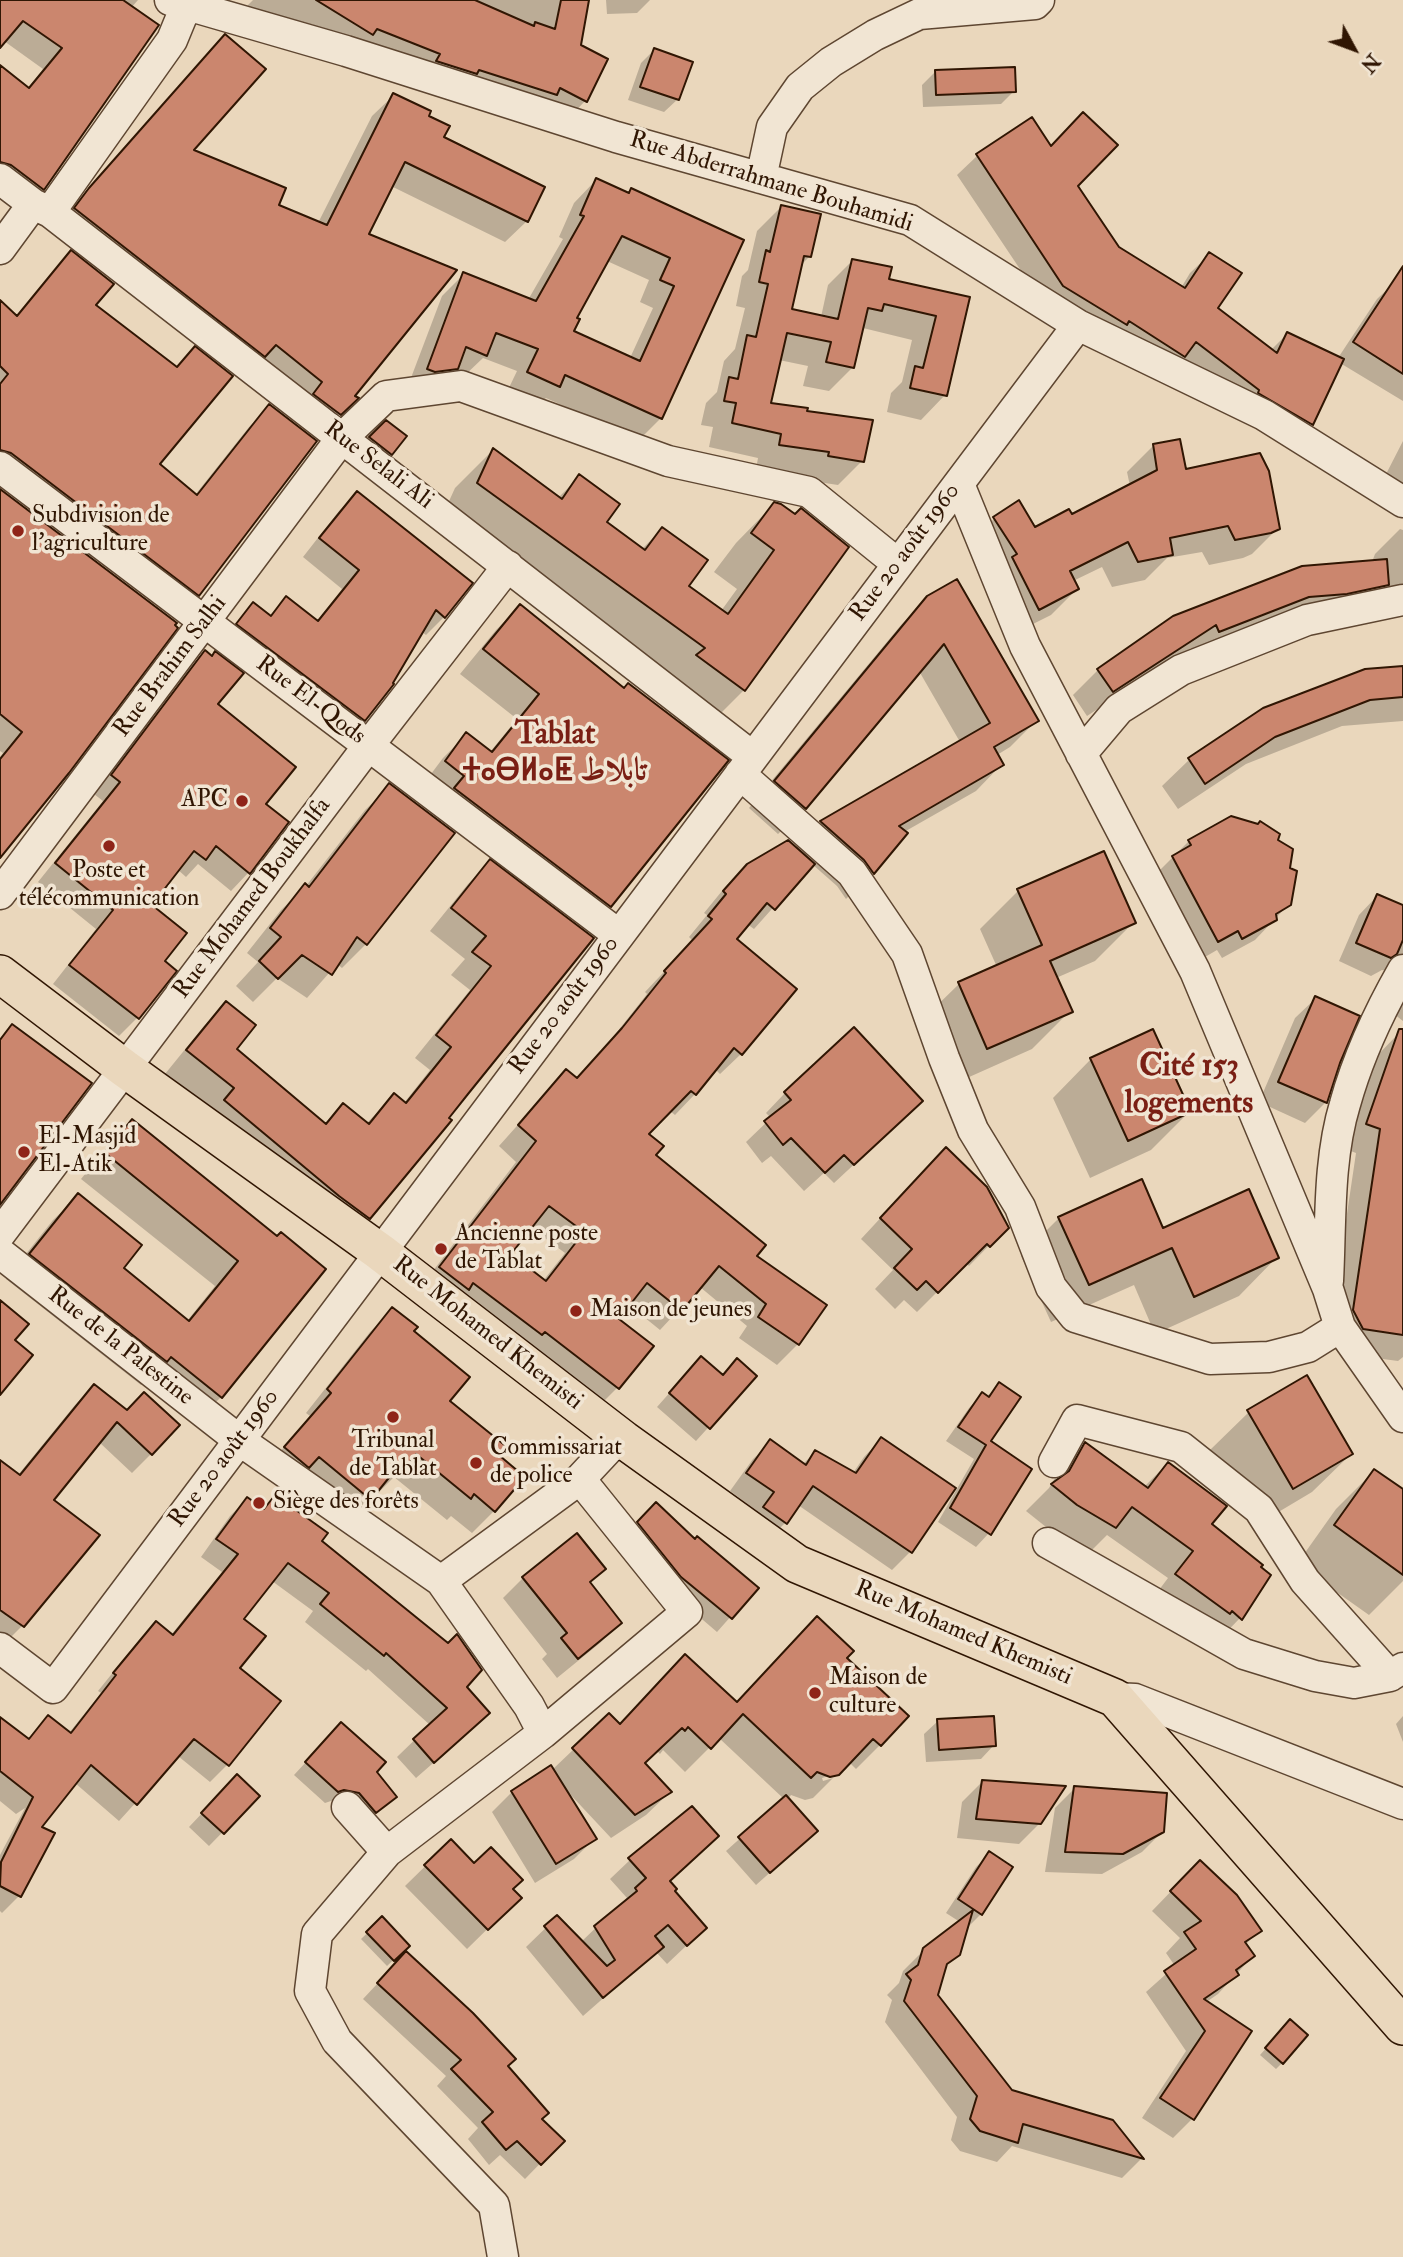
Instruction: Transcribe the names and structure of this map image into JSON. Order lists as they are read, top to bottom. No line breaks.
{"streets":{"main road":["Rue Mohamed Khemisti"],"street":["Rue Abderrahmane Bouhamidi","Rue Selali Ali","Rue 20 août 1960","Rue Brahim Salhi","Rue El-Qods","Rue Mohamed Boukhalfa","Rue de la Palestine"]},"crossings":[["Rue Abderrahmane Bouhamidi","Rue 20 août 1960"],["Rue Selali Ali","Rue 20 août 1960"],["Rue Selali Ali","Rue Brahim Salhi"],["Rue Selali Ali","Rue Mohamed Boukhalfa"],["Rue 20 août 1960","Rue Brahim Salhi"],["Rue 20 août 1960","Rue El-Qods"],["Rue 20 août 1960","Rue Mohamed Khemisti"],["Rue 20 août 1960","Rue de la Palestine"],["Rue Brahim Salhi","Rue El-Qods"],["Rue El-Qods","Rue Mohamed Boukhalfa"],["Rue Mohamed Boukhalfa","Rue Mohamed Khemisti"]],"districts":["Tablat ⵜⴰⴱⵍⴰⵟ تابلاط","Cité 153 logements"],"places":["Subdivision de l'agriculture","APC","Poste et télécommunication","El-Masjid El-Atik","Ancienne poste de Tablat","Maison de jeunes","Tribunal de Tablat","Commissariat de police","Siège des forêts","Maison de culture"],"north":"bottom right"}
